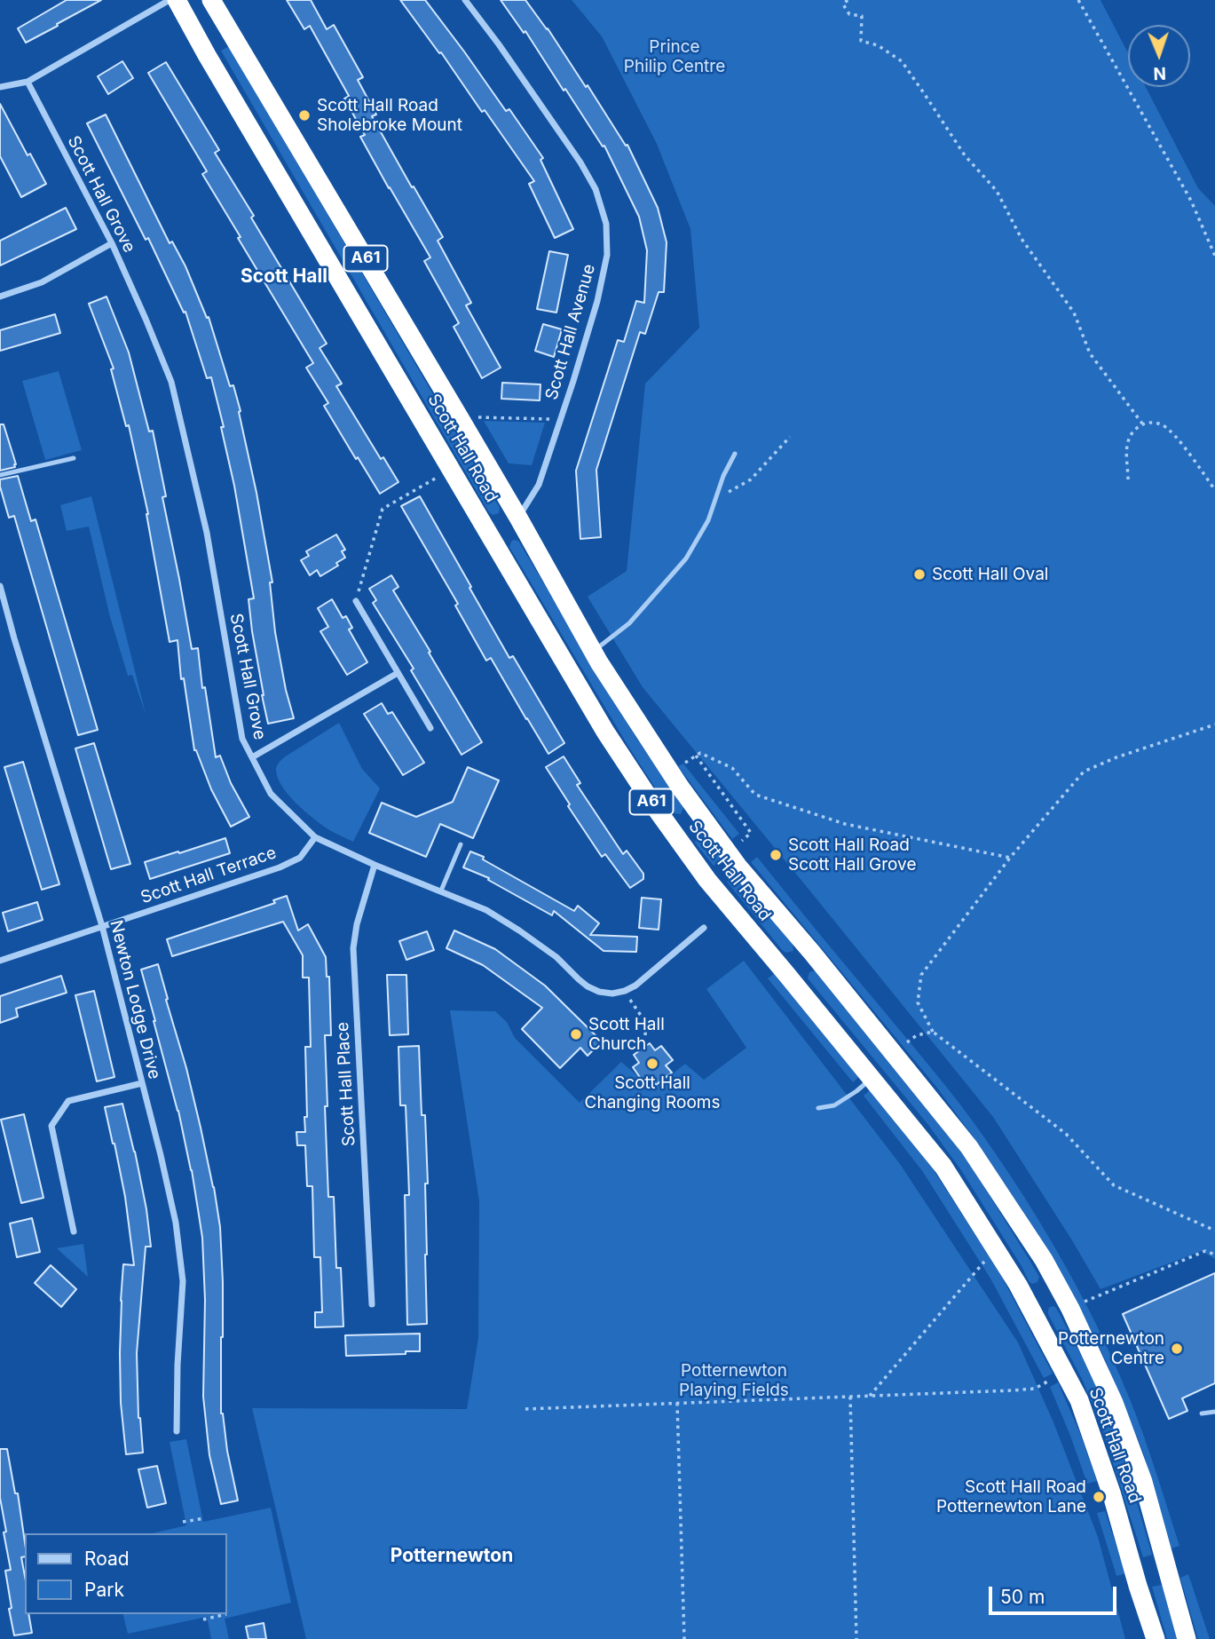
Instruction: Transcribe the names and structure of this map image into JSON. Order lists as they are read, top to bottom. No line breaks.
{"streets":{"highway":["A61","Scott Hall Road"],"street":["Scott Hall Grove","Scott Hall Avenue","Scott Hall Terrace","Newton Lodge Drive","Scott Hall Place"]},"crossings":[["Scott Hall Grove","Scott Hall Terrace"],["Scott Hall Grove","Scott Hall Place"],["Scott Hall Avenue","Scott Hall Road"],["Scott Hall Terrace","Newton Lodge Drive"]],"districts":["Scott Hall","Potternewton"],"parks":["Prince Philip Centre","Potternewton Playing Fields"],"places":["Scott Hall Road Sholebroke Mount","Scott Hall Oval","Scott Hall Road Scott Hall Grove","Scott Hall Church","Scott Hall Changing Rooms","Potternewton Centre","Scott Hall Road Potternewton Lane"],"legend":["Road","Park"],"scale_bar":"50 m","north":"bottom"}
